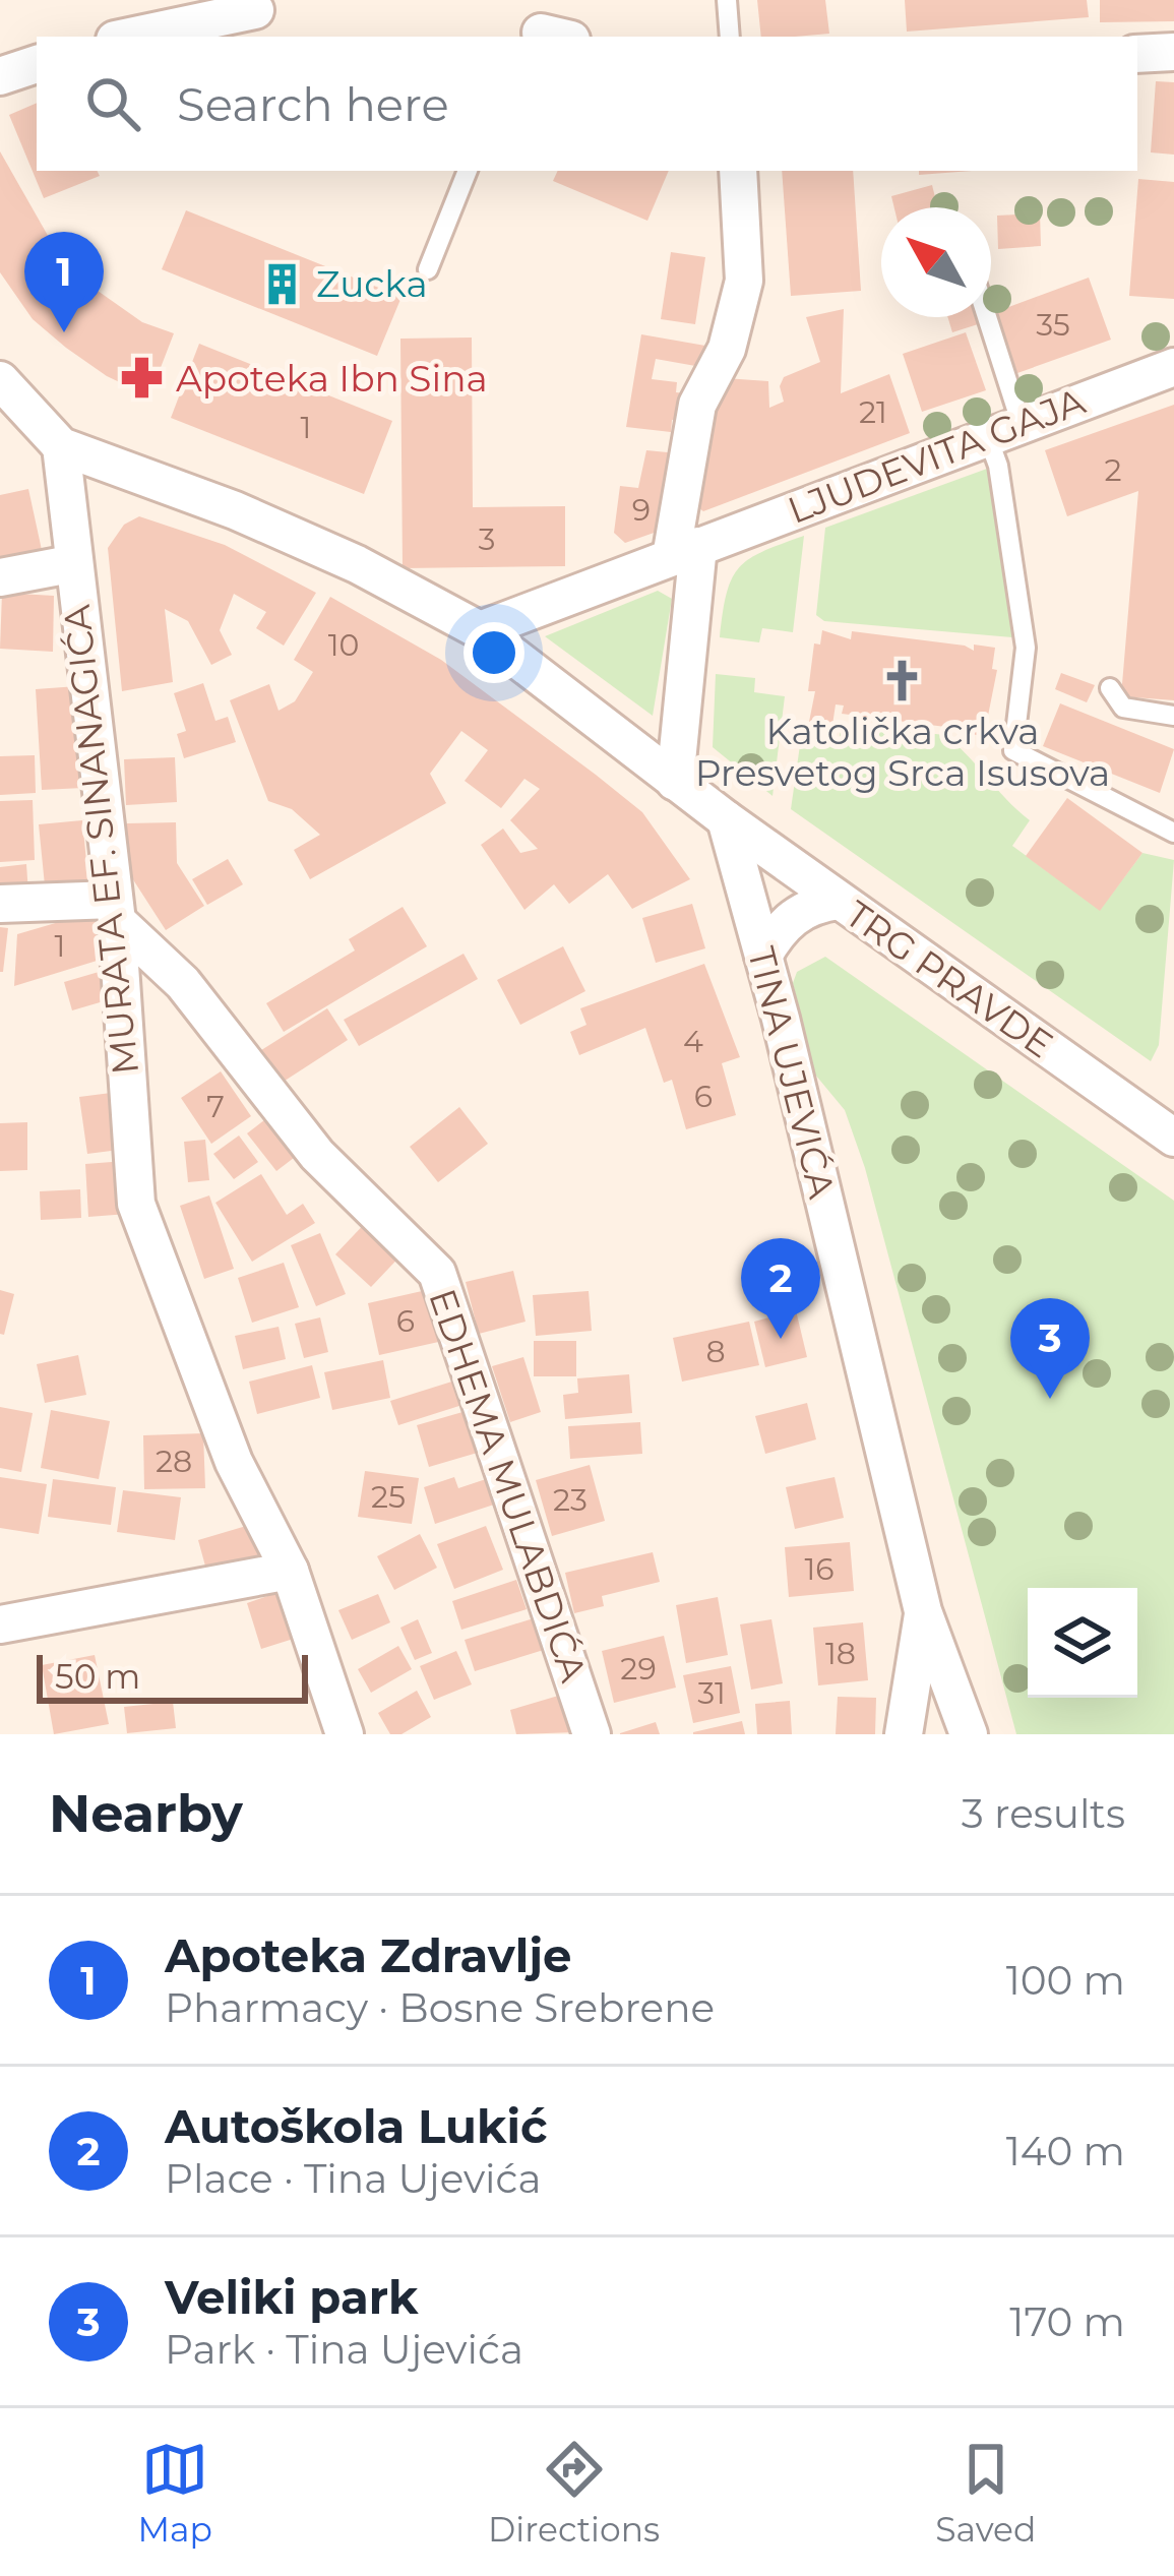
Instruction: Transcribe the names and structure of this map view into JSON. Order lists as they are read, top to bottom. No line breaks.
{"streets":{"street":["LJUDEVITA GAJA","MURATA EF. SINANAGIĆA","TRG PRAVDE","TINA UJEVIĆA","EDHEMA MULABDIĆA"]},"crossings":[["LJUDEVITA GAJA","TRG PRAVDE"],["MURATA EF. SINANAGIĆA","TRG PRAVDE"],["MURATA EF. SINANAGIĆA","EDHEMA MULABDIĆA"],["TRG PRAVDE","TINA UJEVIĆA"]],"places":{"building":["Zucka"],"pharmacy":["Apoteka Ibn Sina"],"church":["Katolička crkva Presvetog Srca Isusova"]},"house_numbers":["35","21","1","2","9","3","10","1","4","6","7","6","8","28","25","23","16","18","29","31"],"scale_bar":"50 m","north":"top left","page":{"search":"Search here","pins":["1","2","3"],"scale":"50 m","heading":["Nearby","3 results"],"list":[{"mark":"1","name":"Apoteka Zdravlje","note":"Pharmacy · Bosne Srebrene","value":"100 m"},{"mark":"2","name":"Autoškola Lukić","note":"Place · Tina Ujevića","value":"140 m"},{"mark":"3","name":"Veliki park","note":"Park · Tina Ujevića","value":"170 m"}],"nav":["Map","Directions","Saved"]}}
